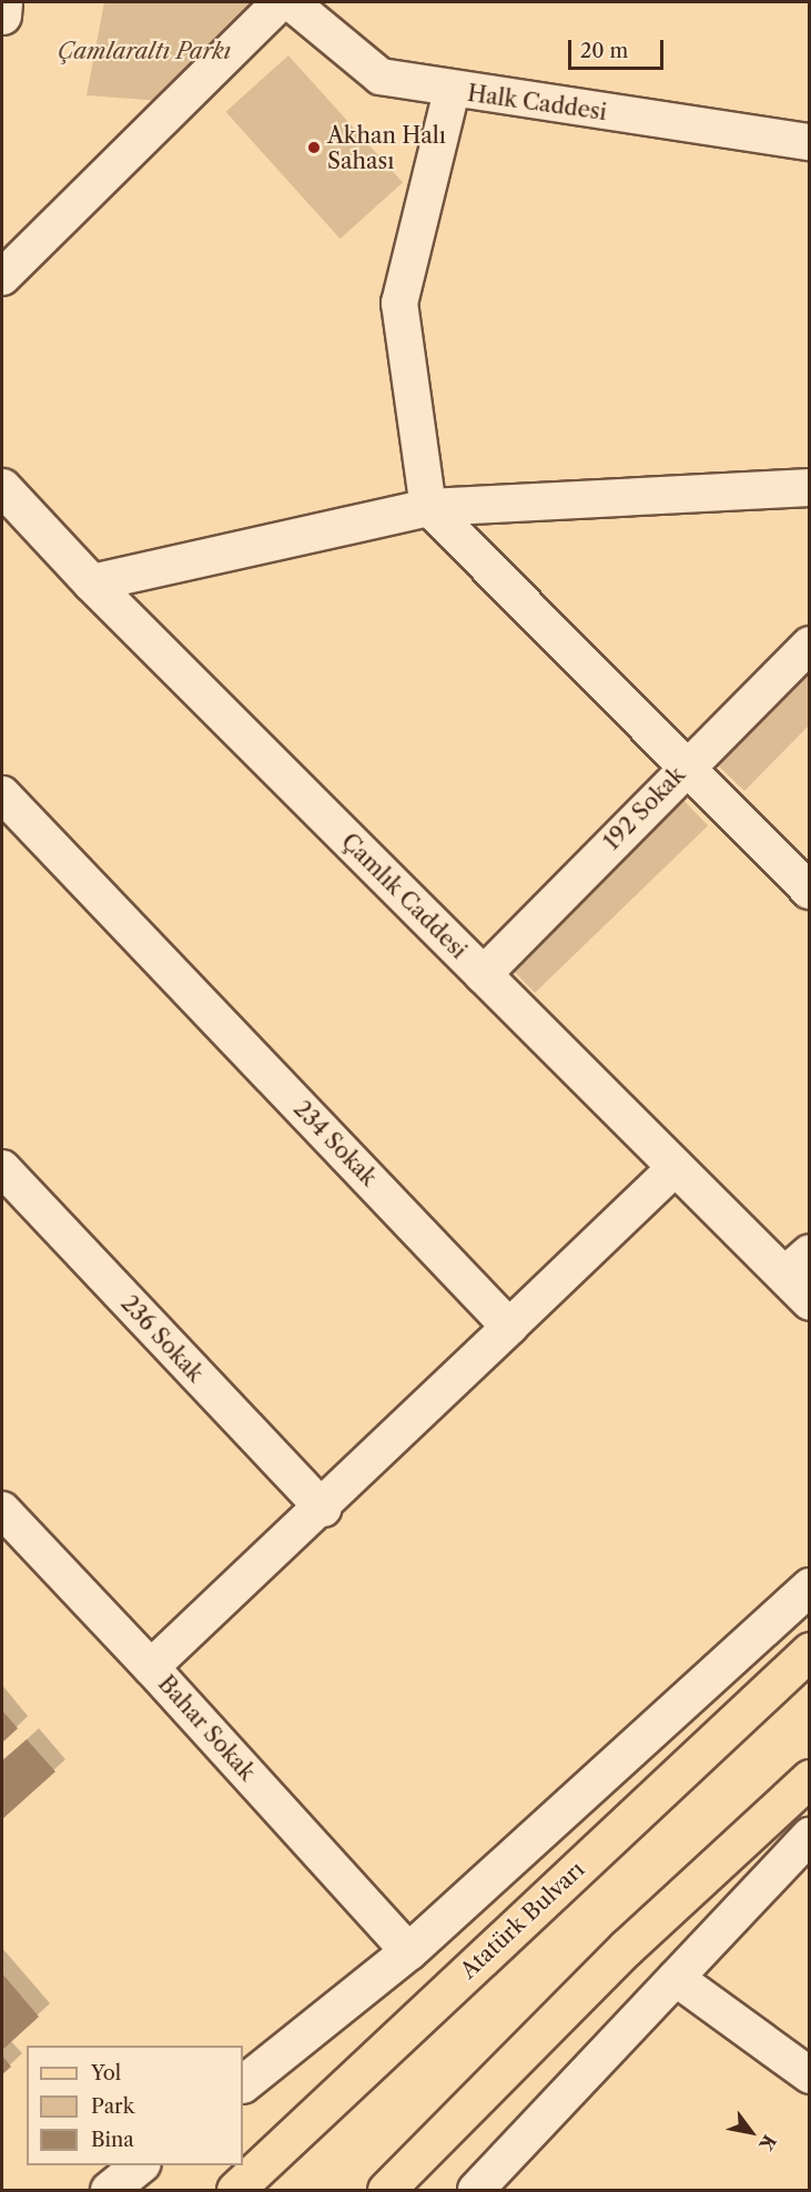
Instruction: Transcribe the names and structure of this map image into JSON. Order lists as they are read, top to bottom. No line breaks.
{"streets":{"main road":["Atatürk Bulvarı"],"street":["Halk Caddesi","192 Sokak","Çamlık Caddesi","234 Sokak","236 Sokak","Bahar Sokak"]},"crossings":[["192 Sokak","Çamlık Caddesi"]],"parks":["Çamlaraltı Parkı"],"places":["Akhan Halı Sahası"],"legend":["Yol","Park","Bina"],"scale_bar":"20 m","north":"bottom right"}
